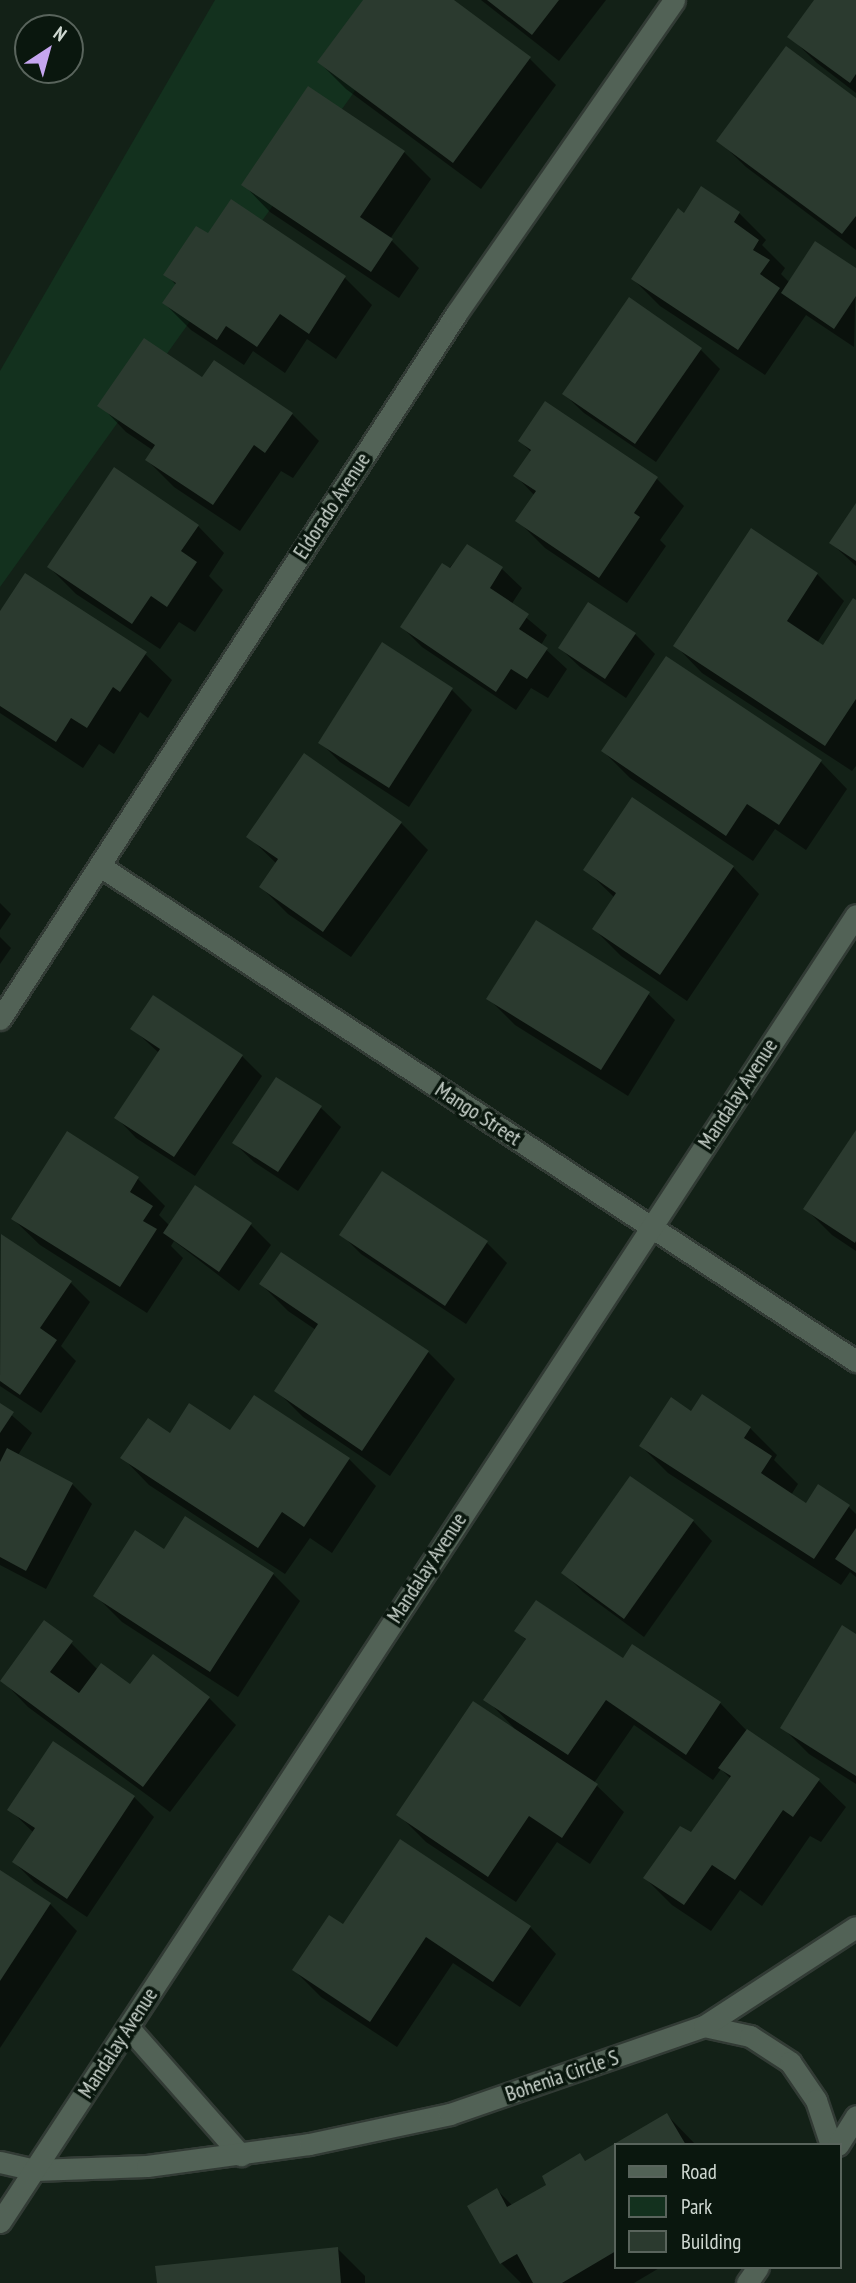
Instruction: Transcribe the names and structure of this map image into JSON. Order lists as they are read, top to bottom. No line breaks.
{"streets":{"street":["Eldorado Avenue","Mandalay Avenue","Mango Street","Bohenia Circle S"]},"crossings":[["Eldorado Avenue","Mango Street"],["Mandalay Avenue","Mango Street"],["Mandalay Avenue","Bohenia Circle S"]],"legend":["Road","Park","Building"],"north":"top right"}
